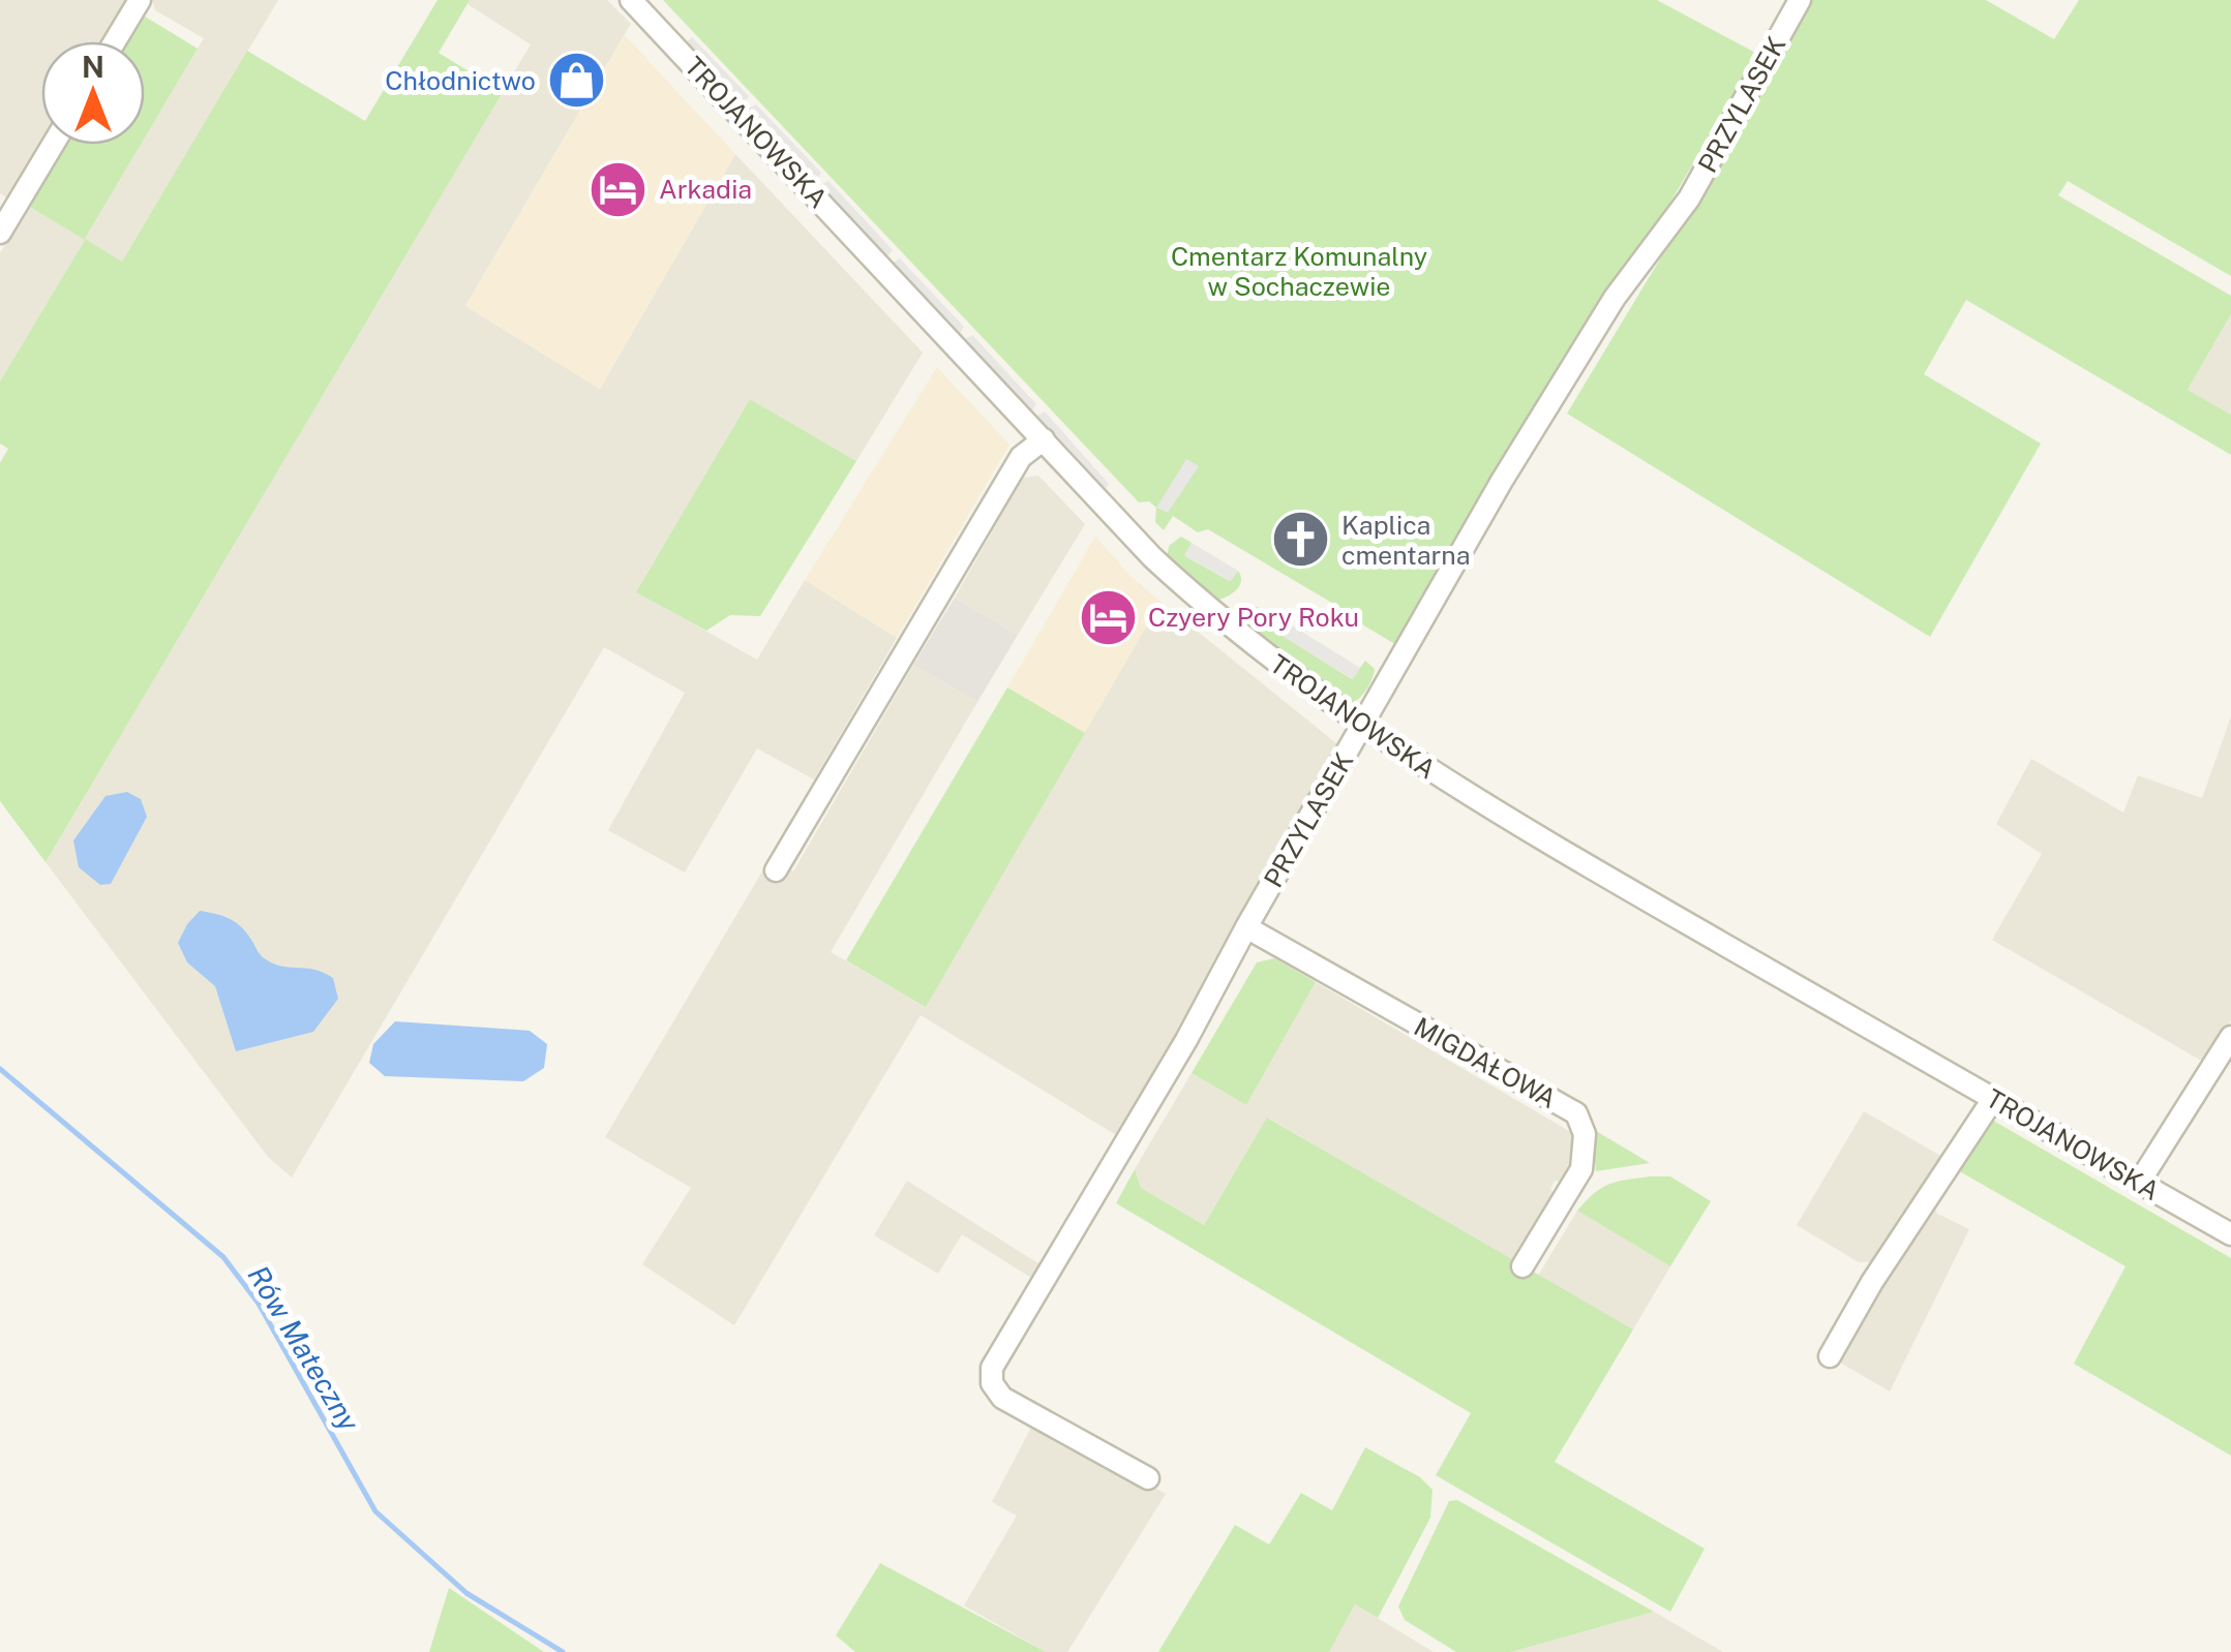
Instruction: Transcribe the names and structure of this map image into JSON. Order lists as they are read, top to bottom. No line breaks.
{"streets":{"street":["PRZYLASEK","TROJANOWSKA","MIGDAŁOWA"]},"crossings":[["PRZYLASEK","TROJANOWSKA"],["PRZYLASEK","MIGDAŁOWA"]],"water":["Rów Mateczny"],"parks":["Cmentarz Komunalny w Sochaczewie"],"places":{"shop":["Chłodnictwo"],"hotel":["Arkadia","Czyery Pory Roku"],"church":["Kaplica cmentarna"]},"north":"top"}
